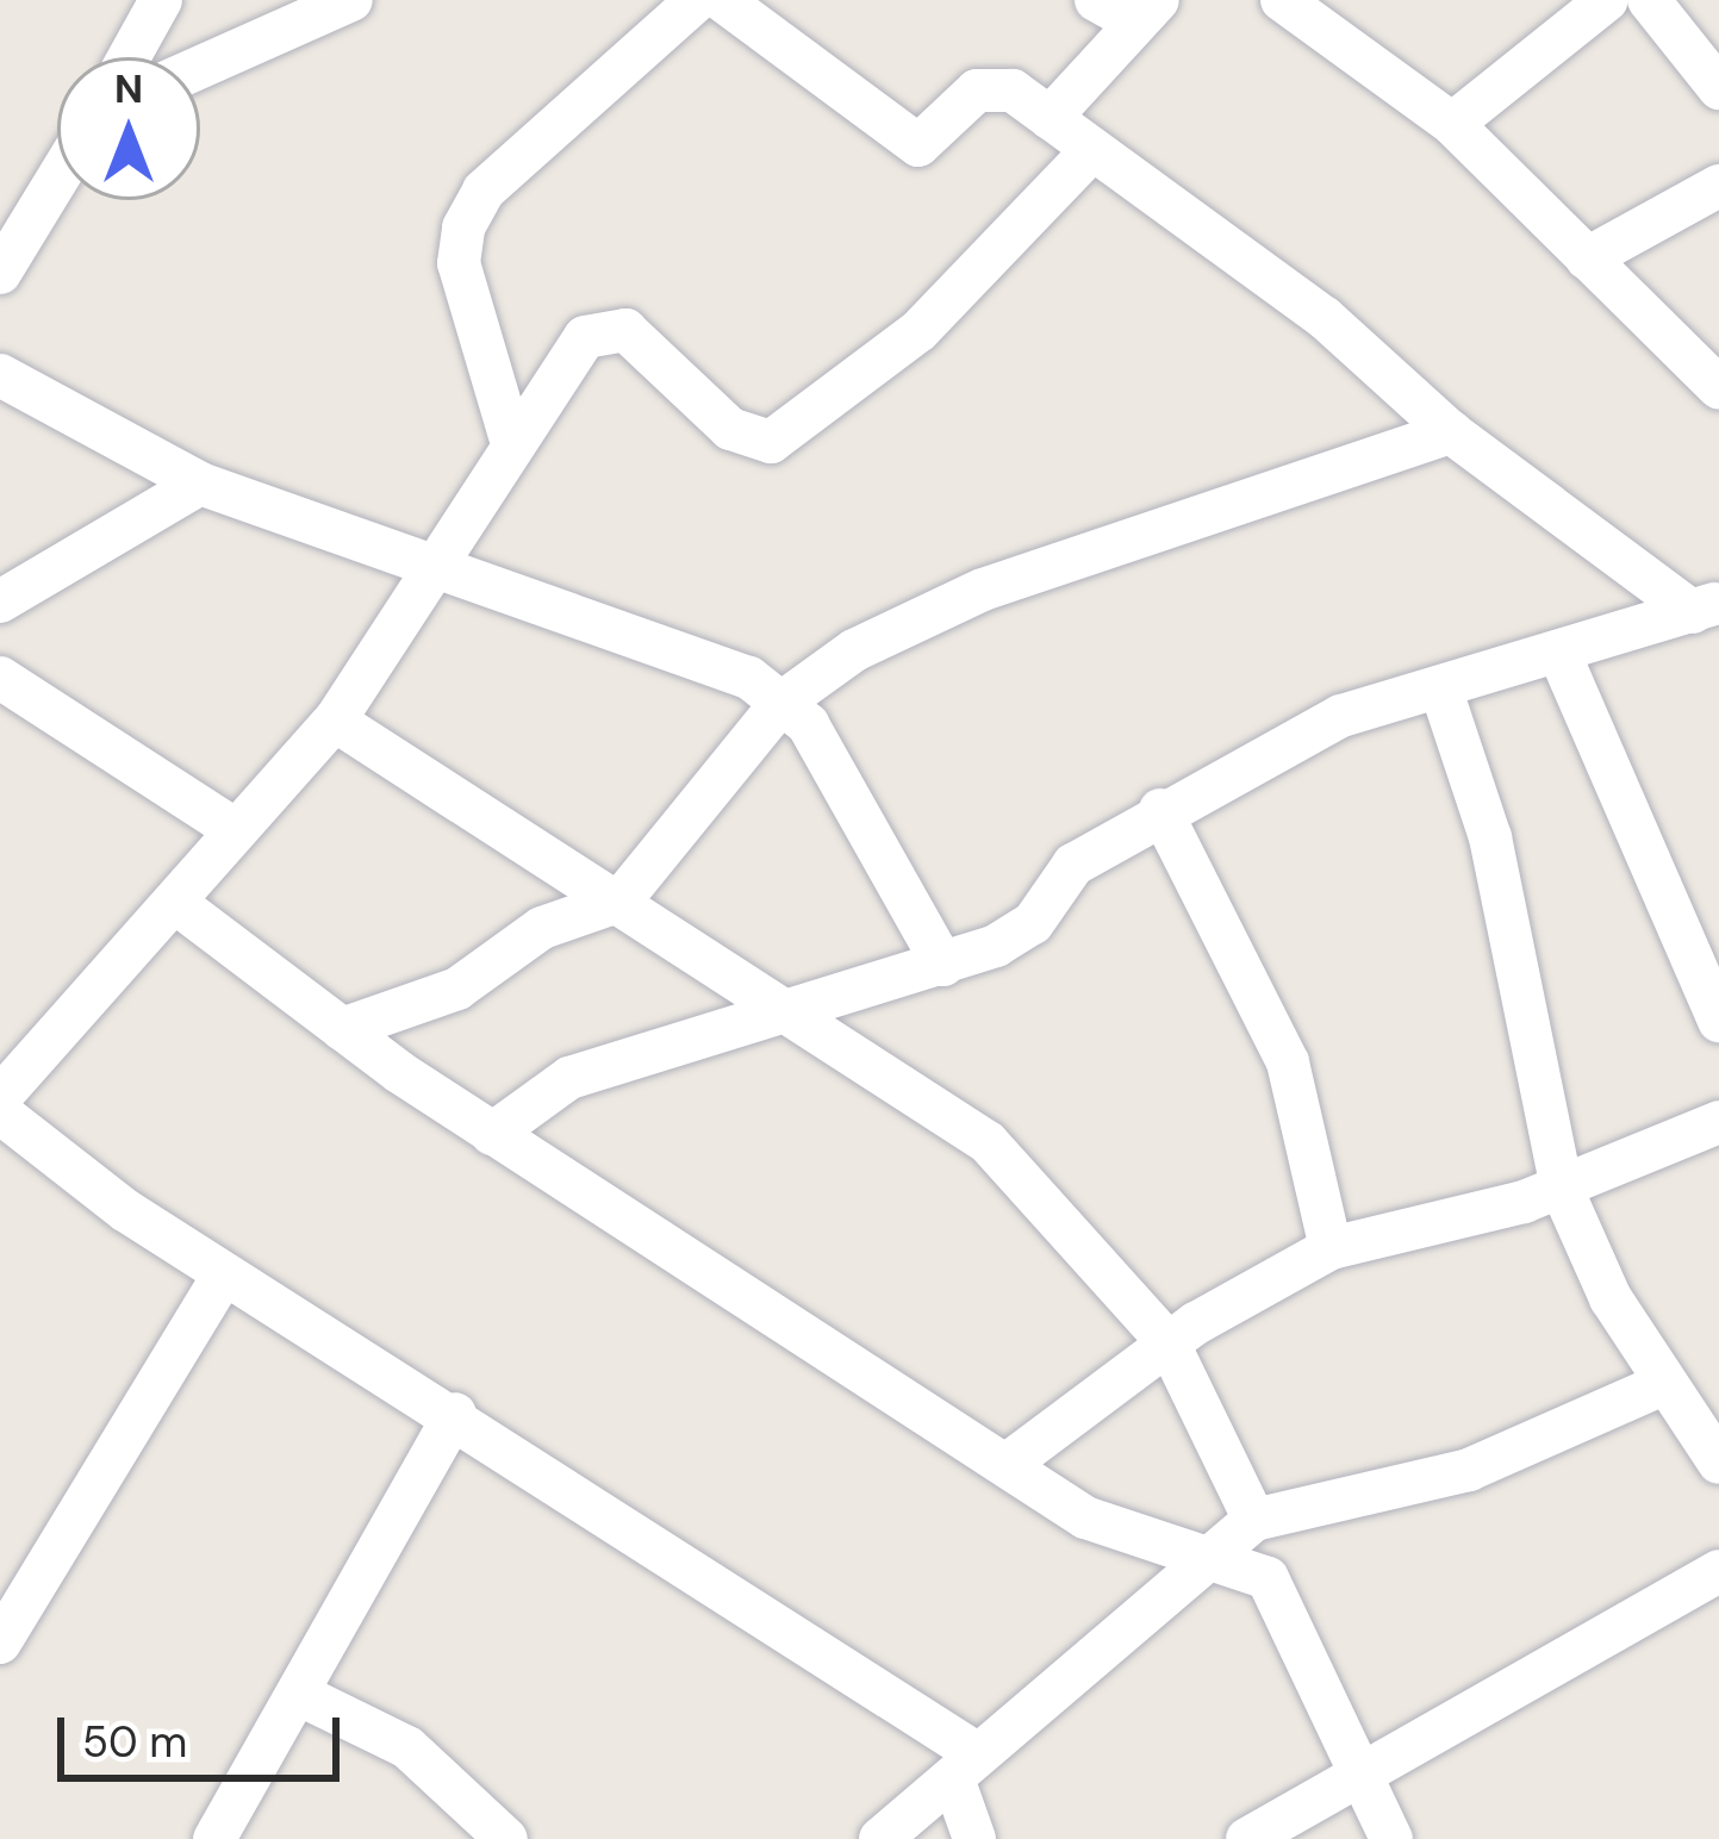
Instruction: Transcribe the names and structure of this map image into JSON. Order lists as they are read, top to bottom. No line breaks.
{"scale_bar":"50 m","north":"top"}
